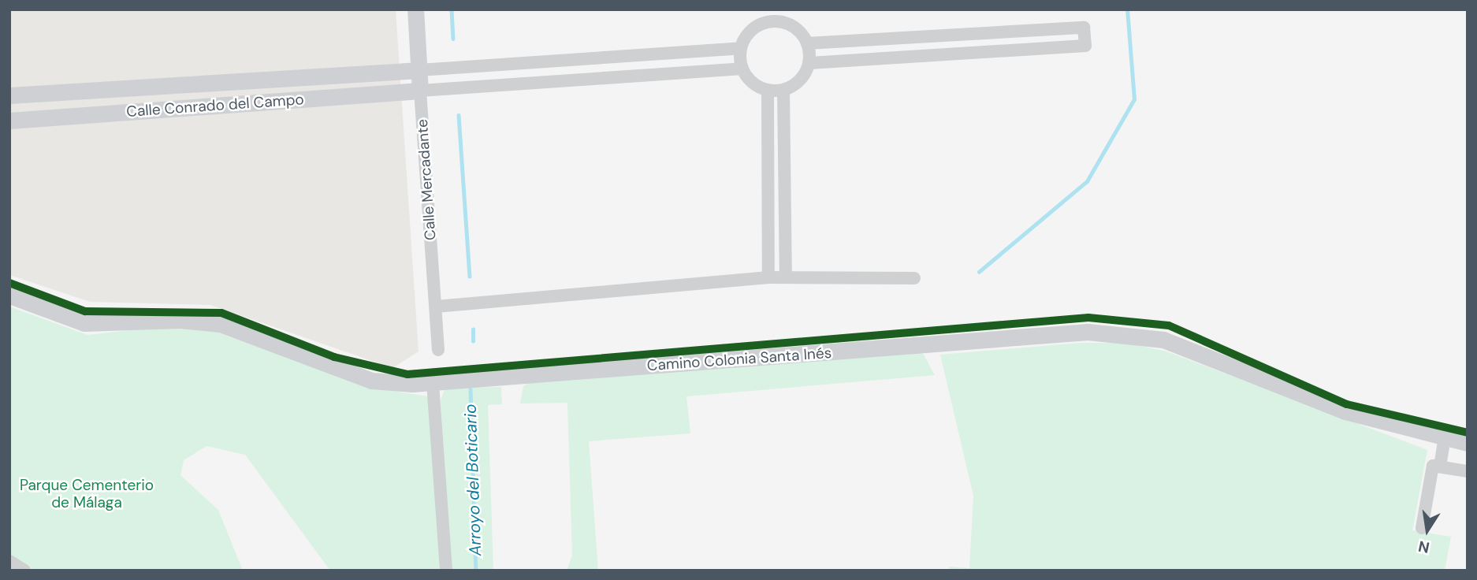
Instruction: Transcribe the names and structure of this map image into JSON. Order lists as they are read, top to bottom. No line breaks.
{"streets":{"main road":["Calle Conrado del Campo","Calle Mercadante","Camino Colonia Santa Inés"]},"crossings":[["Calle Conrado del Campo","Calle Mercadante"]],"water":["Arroyo del Boticario"],"parks":["Parque Cementerio de Málaga"],"north":"bottom"}
